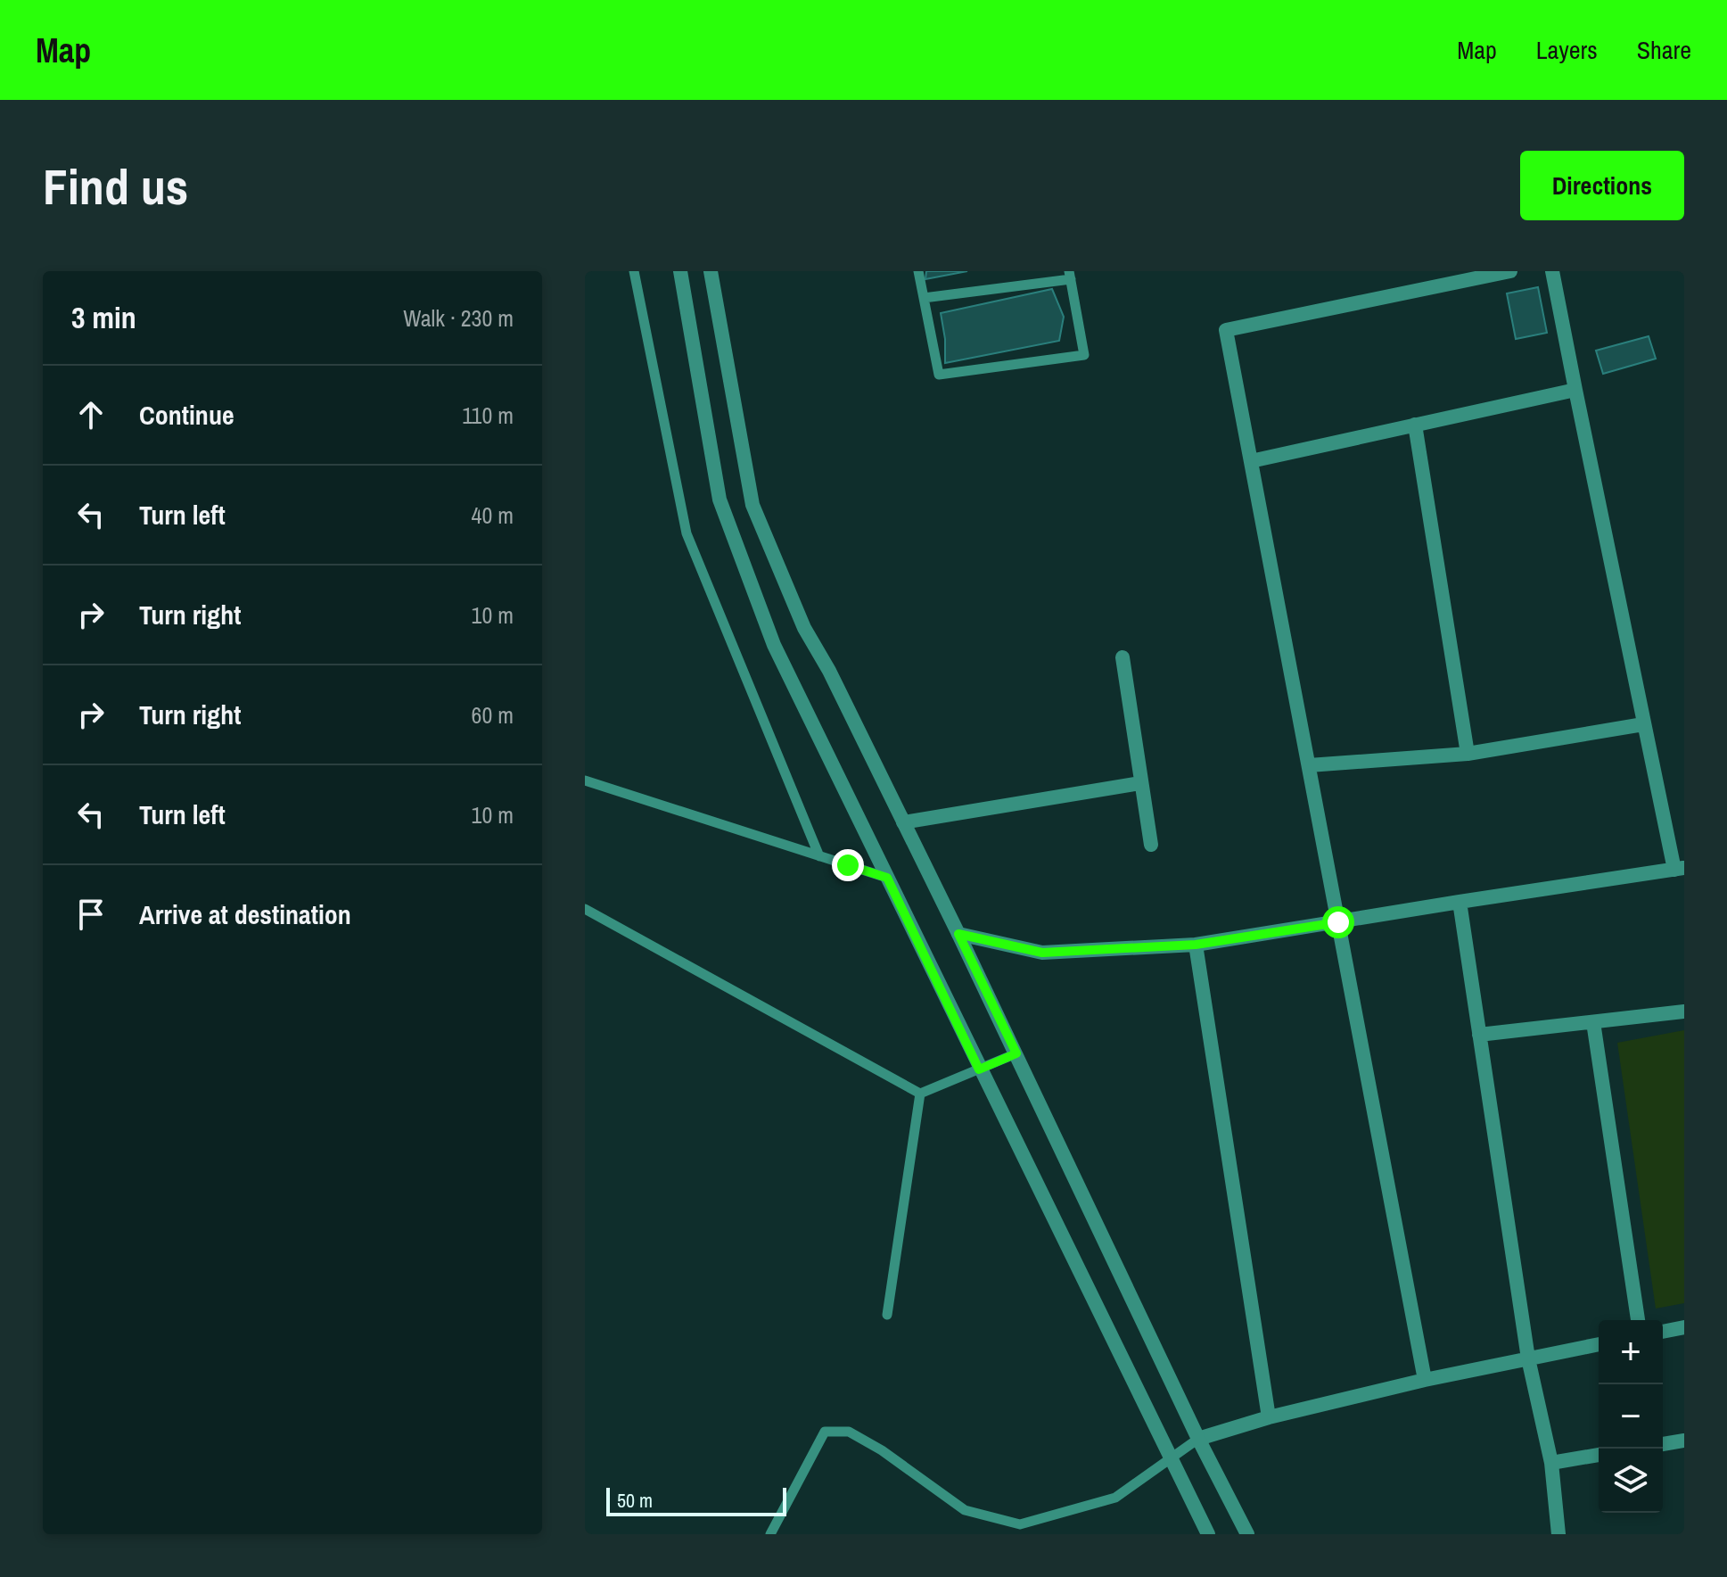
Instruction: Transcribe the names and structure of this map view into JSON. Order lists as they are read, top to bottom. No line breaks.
{"scale_bar":"50 m","page":{"header":"Map","nav":["Map","Layers","Share"],"buttons":"Directions","title":"Find us","heading":["3 min","Walk · 230 m"],"list":[["Continue","110 m"],["Turn left","40 m"],["Turn right","10 m"],["Turn right","60 m"],["Turn left","10 m"],"Arrive at destination"],"map_buttons":["+","−"],"scale":"50 m"}}
